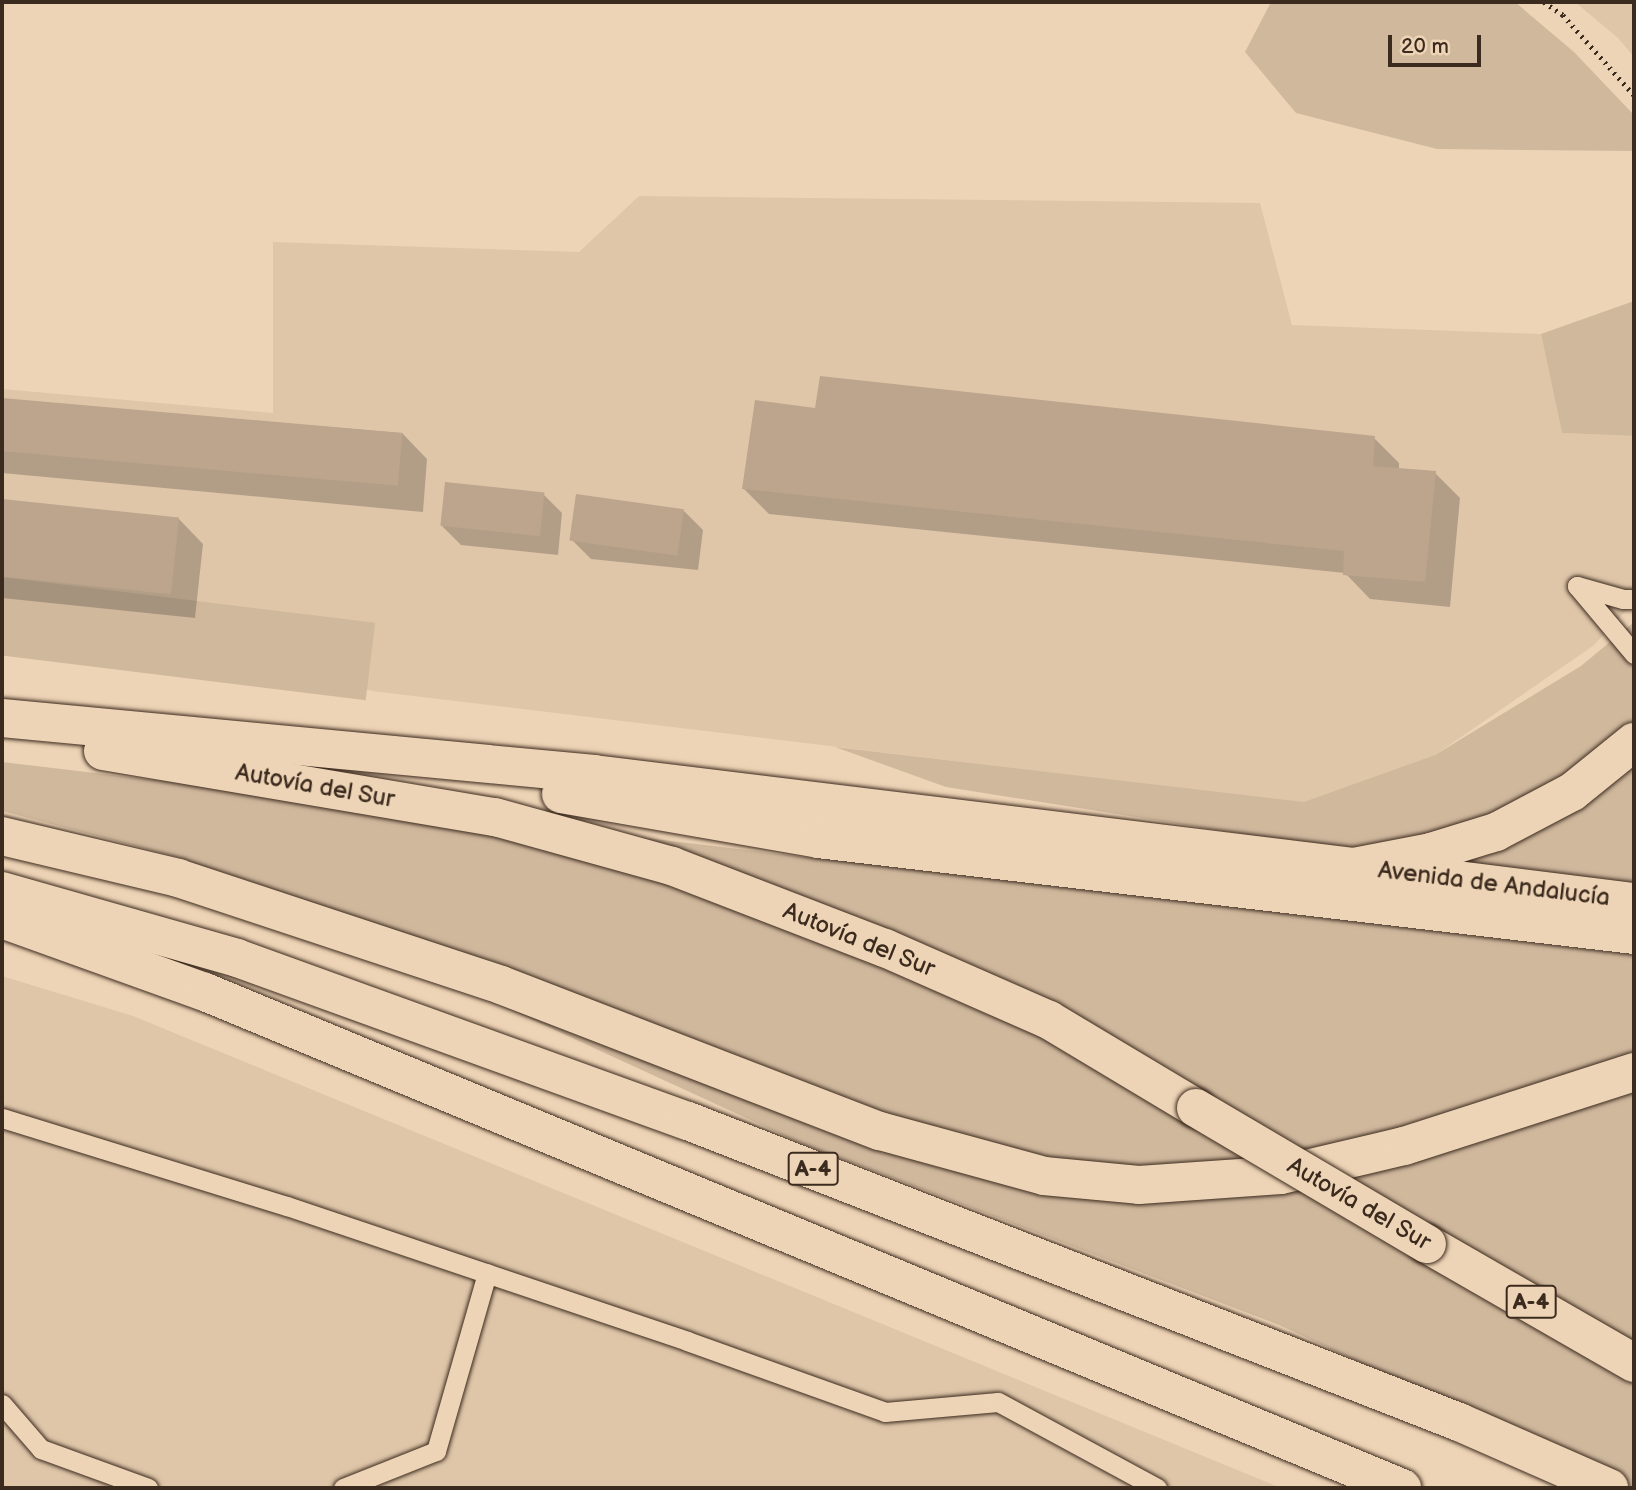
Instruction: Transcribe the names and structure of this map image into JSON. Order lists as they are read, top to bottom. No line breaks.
{"streets":{"highway":["Autovía del Sur","A-4"],"street":["Avenida de Andalucía"]},"scale_bar":"20 m"}
